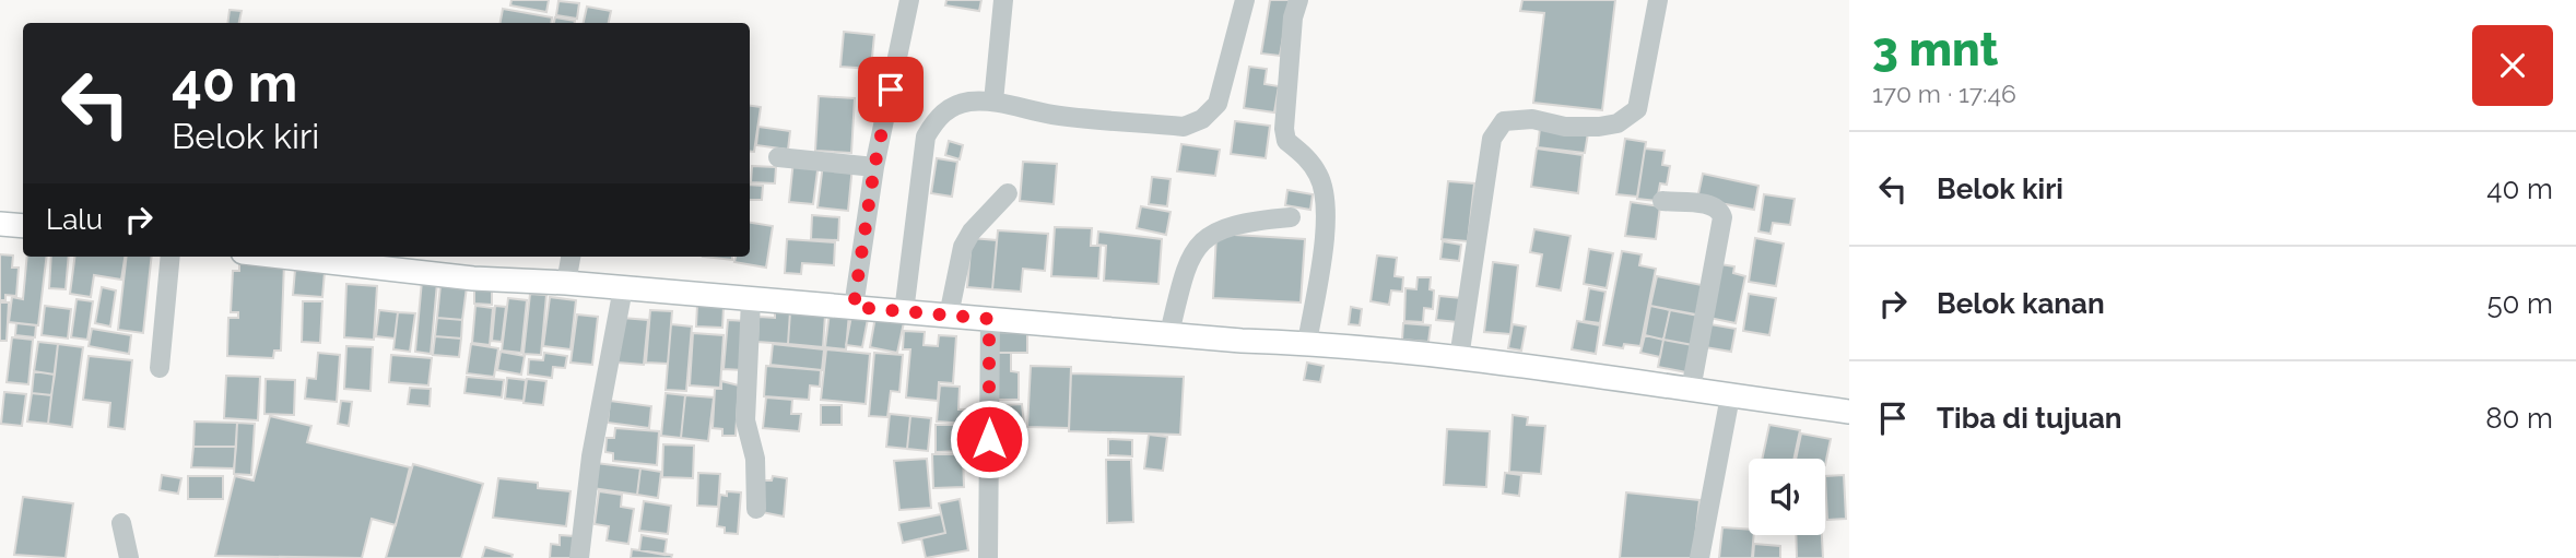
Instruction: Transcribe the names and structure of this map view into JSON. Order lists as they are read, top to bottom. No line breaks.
{"page":{"heading":["3 mnt","170 m · 17:46"],"turn":["40 m","Belok kiri"],"list":[{"name":"Belok kiri","value":"40 m"},{"name":"Belok kanan","value":"50 m"},{"name":"Tiba di tujuan","value":"80 m"}],"then":"Lalu"}}
